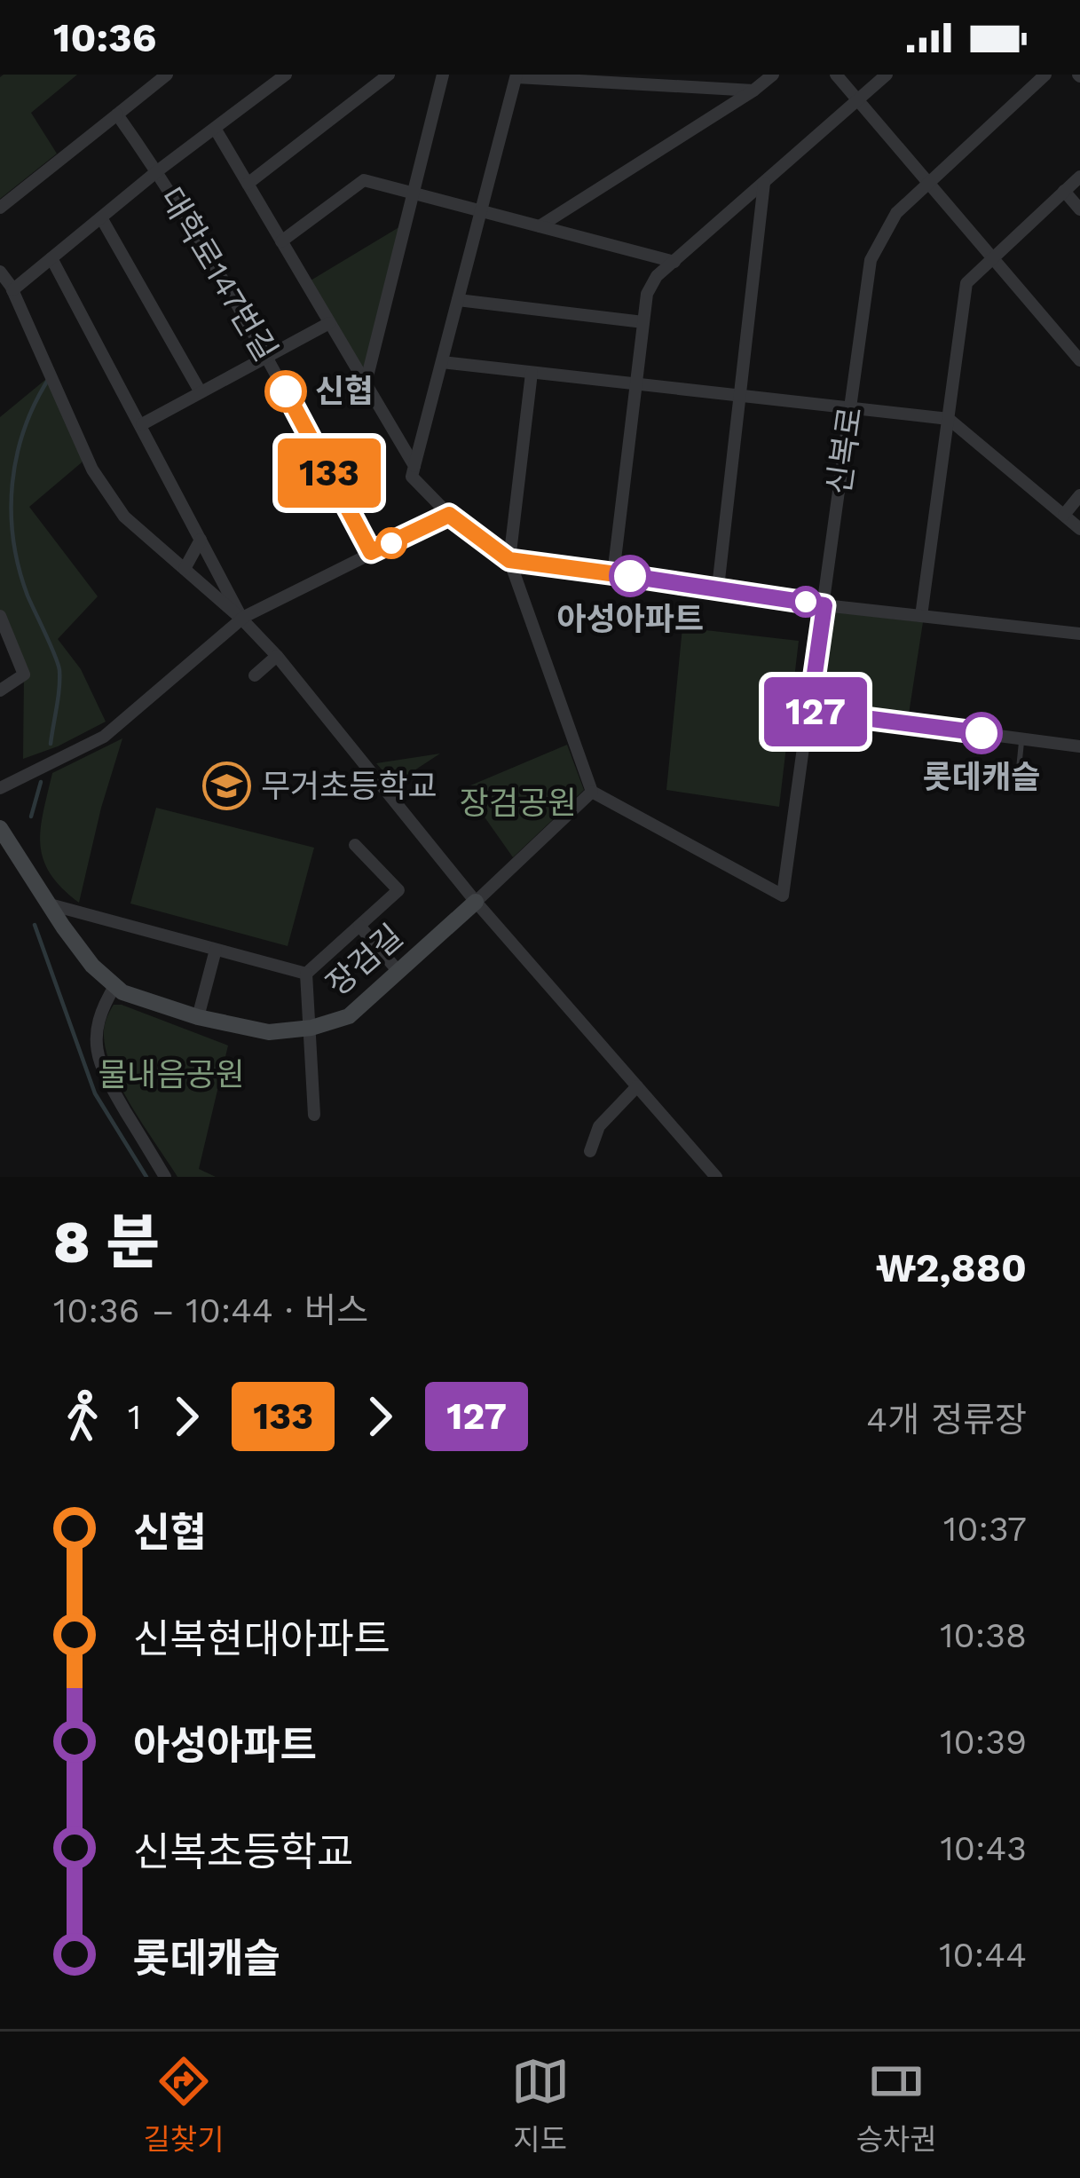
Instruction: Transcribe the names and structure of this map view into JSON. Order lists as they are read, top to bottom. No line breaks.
{"streets":{"main road":["장검길"],"street":["대학로147번길","신복로"]},"parks":["장검공원","물내음공원"],"places":{"other":["신협","아성아파트","롯데캐슬"],"school or university":["무거초등학교"]},"lines":["bus line 133","bus line 127"],"page":{"status":"10:36","on_map":["133","127"],"heading":["8 분","10:36 – 10:44 · 버스","₩2,880"],"legs":["1","133","127","4개 정류장"],"list":[{"name":"신협","value":"10:37"},{"name":"신복현대아파트","value":"10:38"},{"name":"아성아파트","value":"10:39"},{"name":"신복초등학교","value":"10:43"},{"name":"롯데캐슬","value":"10:44"}],"tabs":["길찾기","지도","승차권"]}}
